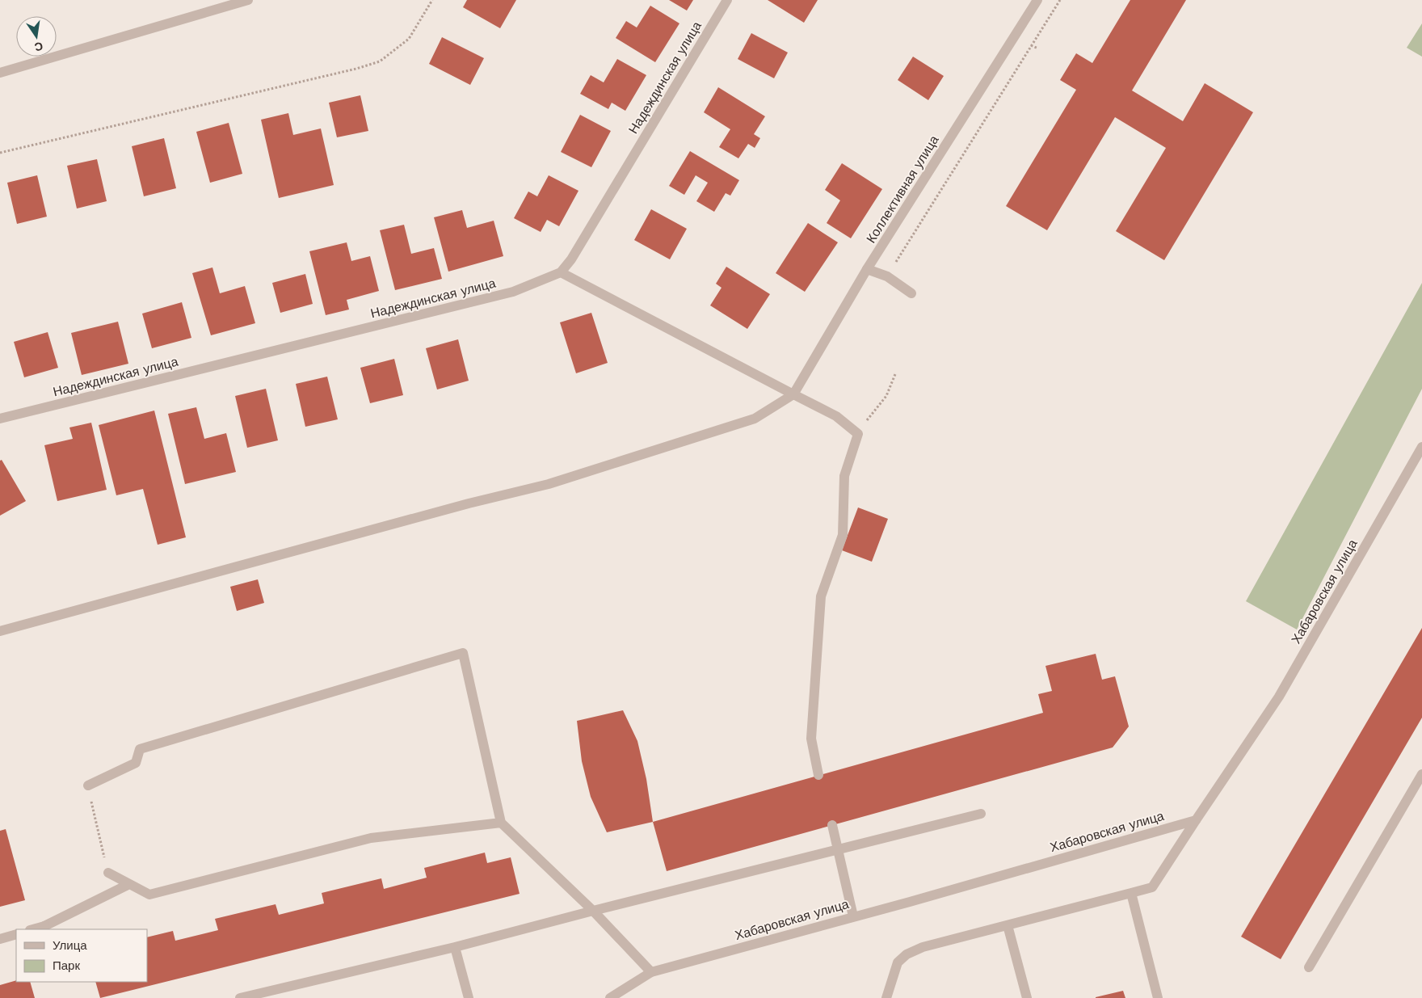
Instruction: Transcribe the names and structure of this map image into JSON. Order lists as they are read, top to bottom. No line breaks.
{"streets":{"street":["Надеждинская улица","Коллективная улица","Хабаровская улица"]},"legend":["Улица","Парк"],"north":"bottom"}
